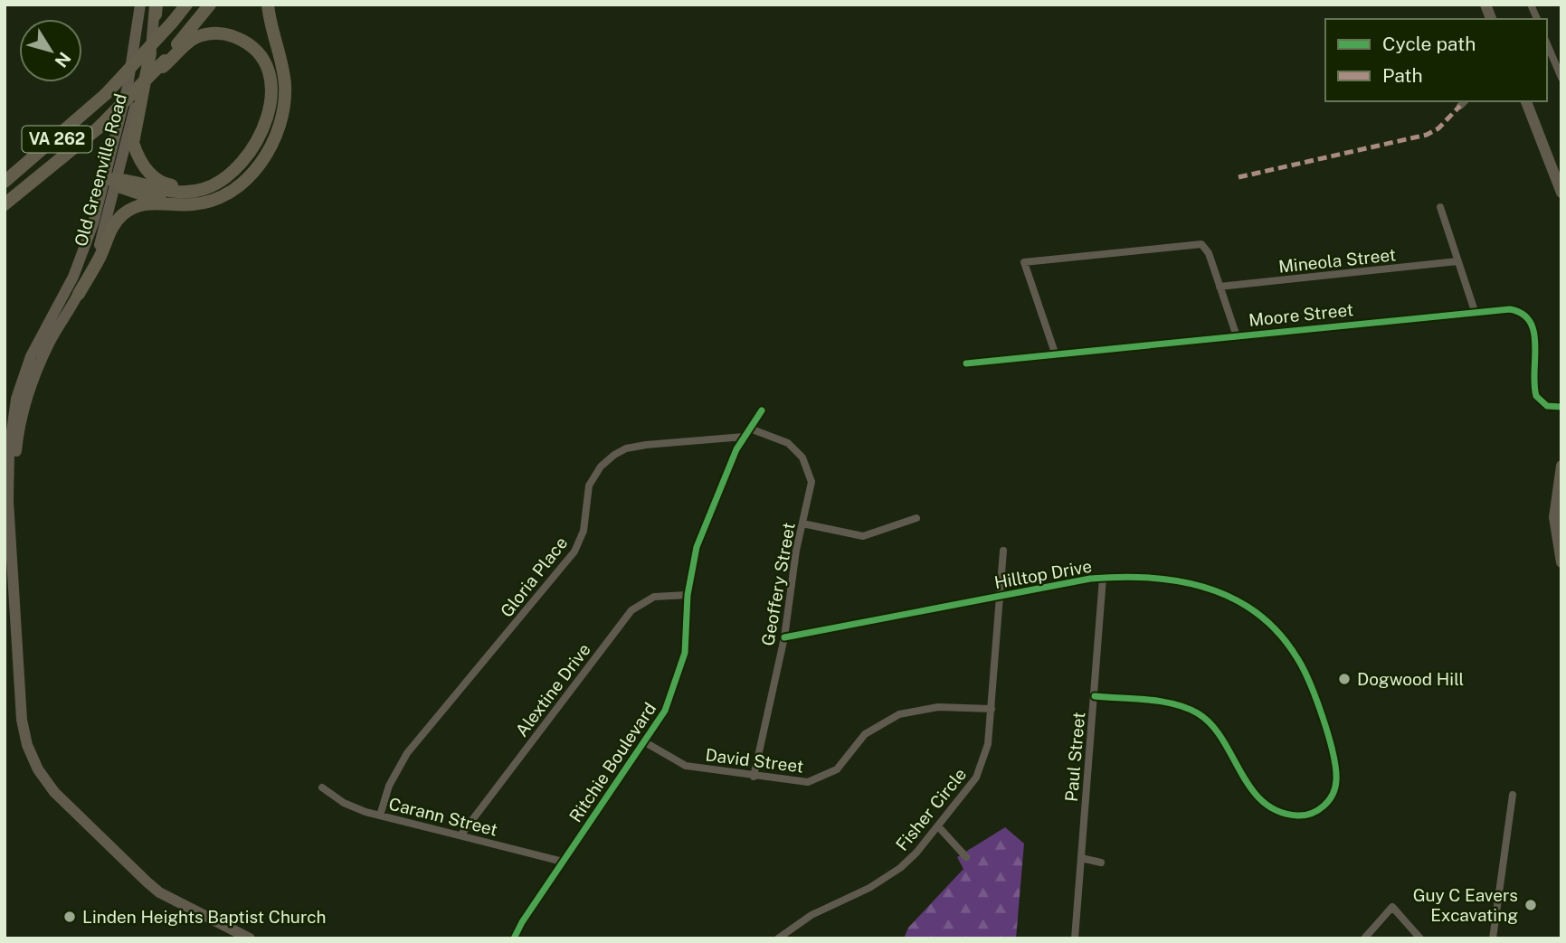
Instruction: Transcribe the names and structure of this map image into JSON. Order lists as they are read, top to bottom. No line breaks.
{"streets":{"highway":["VA 262"],"main road":["Old Greenville Road"],"street":["Mineola Street","Moore Street","Hilltop Drive","Gloria Place","Geoffery Street","Alextine Drive","Paul Street","David Street","Ritchie Boulevard","Fisher Circle","Carann Street"]},"crossings":[["Hilltop Drive","Geoffery Street"],["Hilltop Drive","Paul Street"],["Hilltop Drive","Fisher Circle"],["Gloria Place","Ritchie Boulevard"],["Gloria Place","Carann Street"],["Geoffery Street","David Street"],["Geoffery Street","Ritchie Boulevard"],["Alextine Drive","Ritchie Boulevard"],["Alextine Drive","Carann Street"],["David Street","Ritchie Boulevard"],["David Street","Fisher Circle"],["Ritchie Boulevard","Carann Street"]],"places":["Dogwood Hill","Guy C Eavers Excavating","Linden Heights Baptist Church"],"legend":["Cycle path","Path"],"north":"bottom right"}
